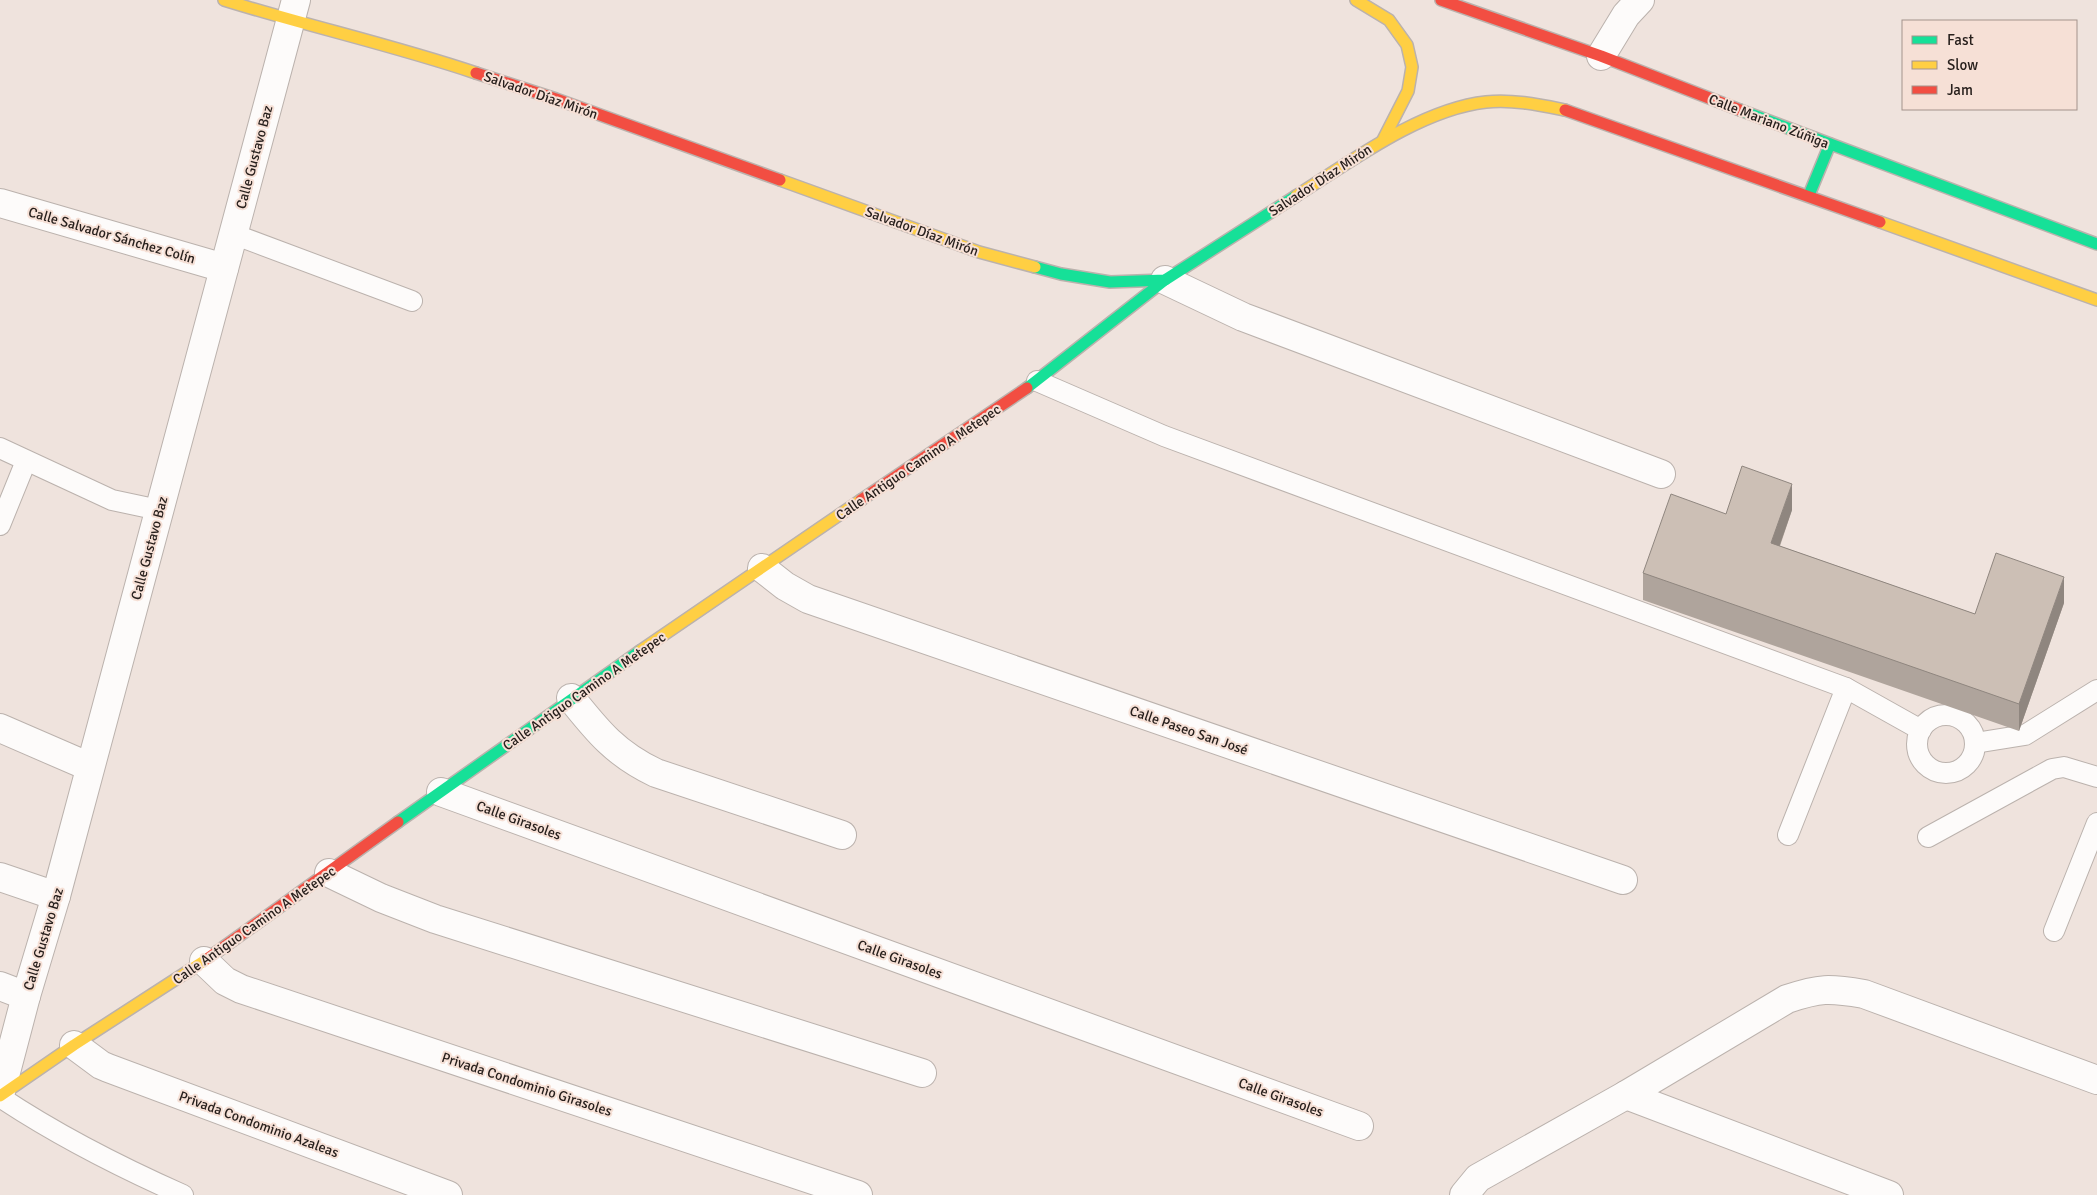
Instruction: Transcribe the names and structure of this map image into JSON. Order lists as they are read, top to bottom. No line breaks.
{"streets":{"main road":["Salvador Díaz Mirón","Calle Mariano Zúñiga","Calle Antiguo Camino A Metepec"],"street":["Calle Gustavo Baz","Calle Salvador Sánchez Colín","Calle Paseo San José","Calle Girasoles","Privada Condominio Girasoles","Privada Condominio Azaleas"]},"crossings":[["Salvador Díaz Mirón","Calle Gustavo Baz"],["Salvador Díaz Mirón","Calle Antiguo Camino A Metepec"],["Calle Gustavo Baz","Calle Salvador Sánchez Colín"],["Calle Gustavo Baz","Calle Antiguo Camino A Metepec"],["Calle Antiguo Camino A Metepec","Calle Paseo San José"],["Calle Antiguo Camino A Metepec","Calle Girasoles"],["Calle Antiguo Camino A Metepec","Privada Condominio Girasoles"],["Calle Antiguo Camino A Metepec","Privada Condominio Azaleas"]],"legend":["Fast","Slow","Jam"]}
